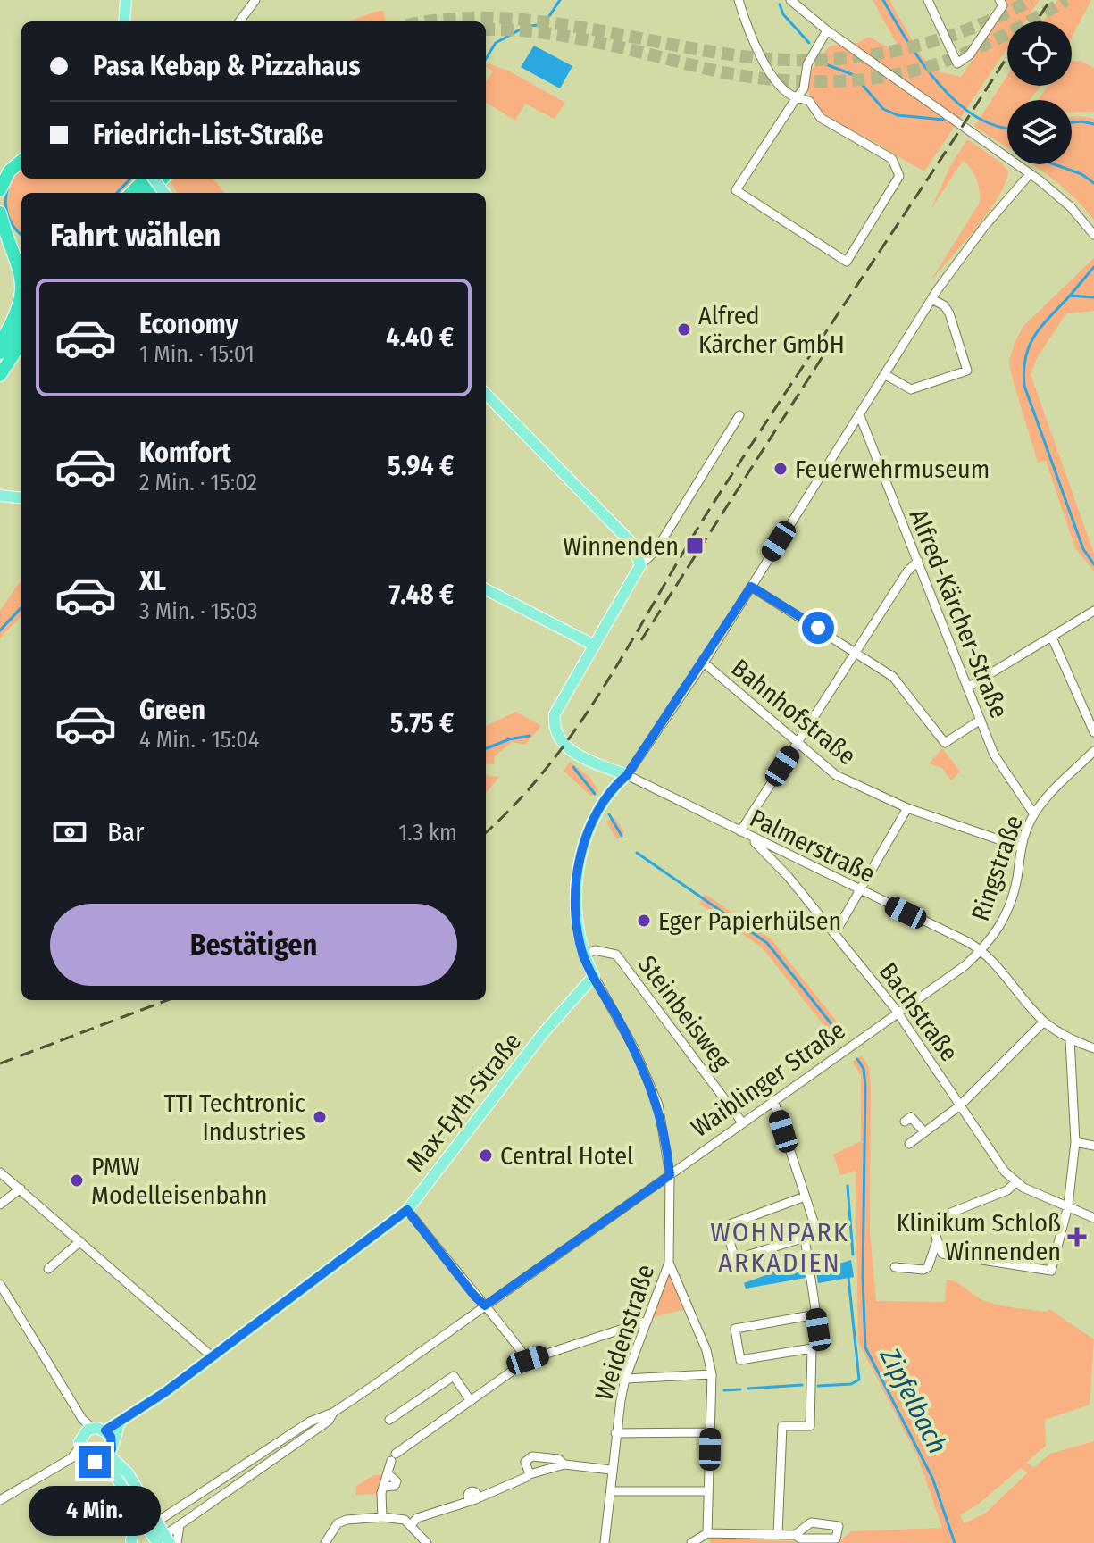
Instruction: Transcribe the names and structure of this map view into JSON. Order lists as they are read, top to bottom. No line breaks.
{"streets":{"main road":["Waiblinger Straße","Max-Eyth-Straße"],"street":["Alfred-Kärcher-Straße","Bahnhofstraße","Palmerstraße","Ringstraße","Bachstraße","Steinbeisweg","Weidenstraße"]},"crossings":[["Alfred-Kärcher-Straße","Ringstraße"],["Bahnhofstraße","Ringstraße"],["Palmerstraße","Ringstraße"],["Palmerstraße","Bachstraße"],["Palmerstraße","Waiblinger Straße"],["Ringstraße","Waiblinger Straße"],["Bachstraße","Waiblinger Straße"],["Steinbeisweg","Waiblinger Straße"],["Waiblinger Straße","Weidenstraße"],["Max-Eyth-Straße","Weidenstraße"]],"districts":["WOHNPARK ARKADIEN"],"water":["Zipfelbach"],"places":{"other":["Alfred Kärcher GmbH","Feuerwehrmuseum","Eger Papierhülsen","TTI Techtronic Industries","Central Hotel","PMW Modelleisenbahn"],"transit":["Winnenden"],"health":["Klinikum Schloß Winnenden"]},"page":{"banner":["Pasa Kebap & Pizzahaus","Friedrich-List-Straße"],"heading":"Fahrt wählen","list":[{"name":"Economy","note":"1 Min. · 15:01","value":"4.40 €"},{"name":"Komfort","note":"2 Min. · 15:02","value":"5.94 €"},{"name":"XL","note":"3 Min. · 15:03","value":"7.48 €"},{"name":"Green","note":"4 Min. · 15:04","value":"5.75 €"}],"pay":["Bar","1.3 km"],"buttons":"Bestätigen","bubble":"4 Min."}}
